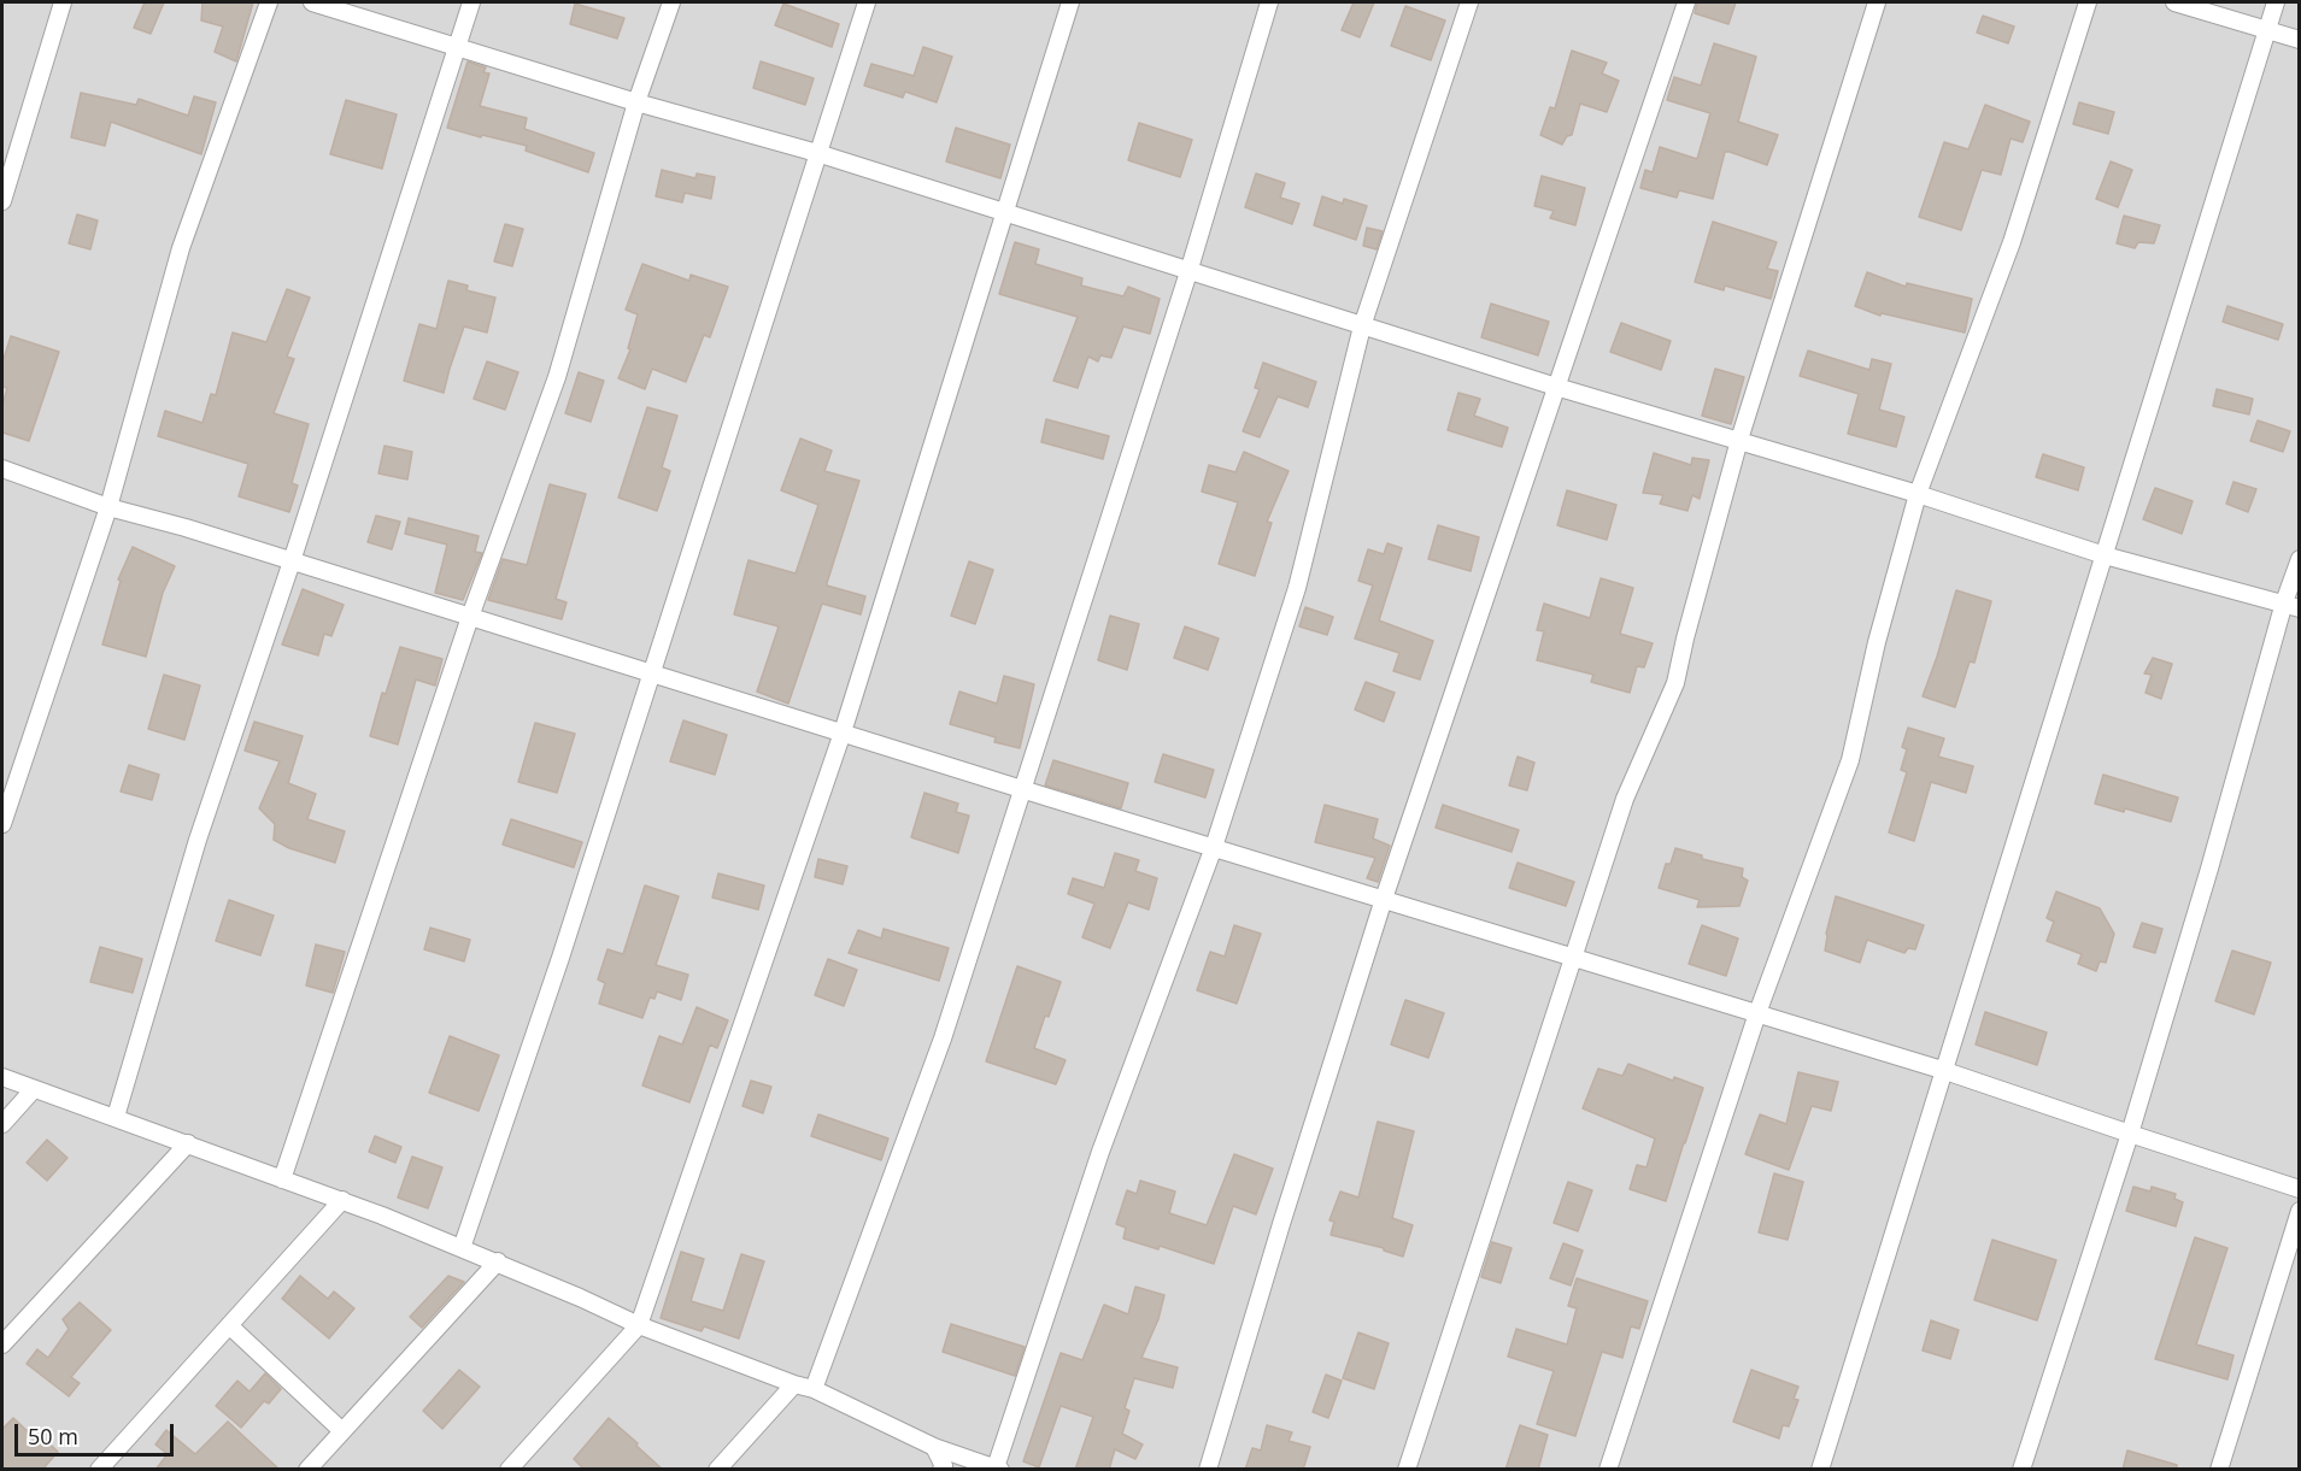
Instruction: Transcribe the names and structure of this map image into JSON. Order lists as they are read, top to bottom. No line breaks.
{"scale_bar":"50 m"}
